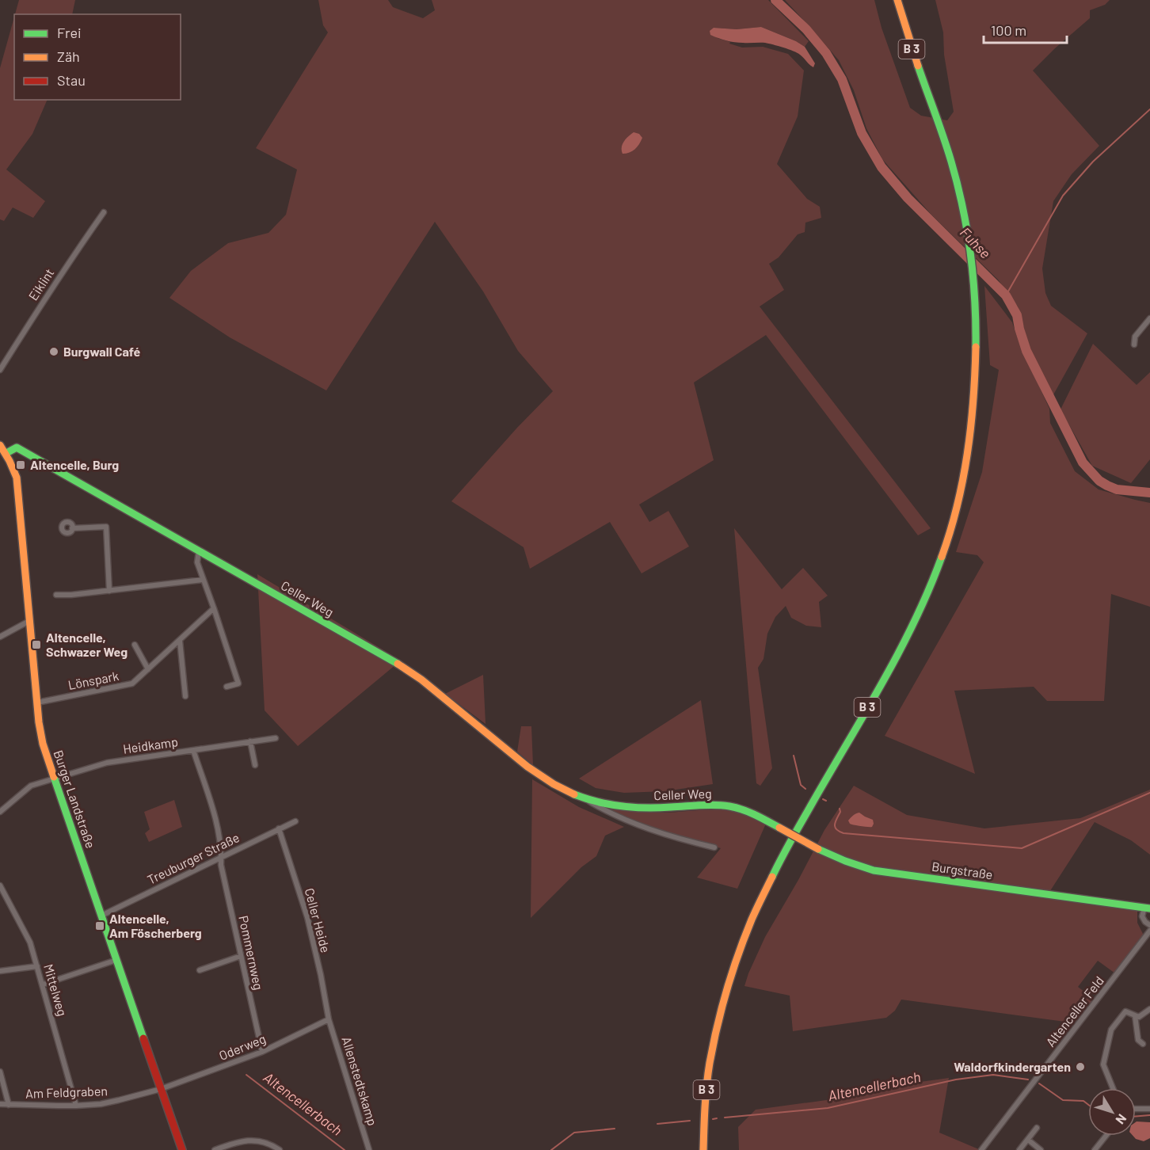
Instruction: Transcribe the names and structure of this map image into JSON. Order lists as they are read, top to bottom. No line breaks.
{"streets":{"main road":["B 3","Celler Weg","Burger Landstraße","Burgstraße"],"street":["Eiklint","Lönspark","Heidkamp","Treuburger Straße","Celler Heide","Pommernweg","Mittelweg","Altenceller Feld","Oderweg","Allenstedtskamp","Am Feldgraben"]},"crossings":[["Celler Weg","Burger Landstraße"],["Celler Weg","Burgstraße"],["Lönspark","Burger Landstraße"],["Heidkamp","Burger Landstraße"],["Heidkamp","Pommernweg"],["Burger Landstraße","Treuburger Straße"],["Burger Landstraße","Oderweg"],["Burger Landstraße","Am Feldgraben"],["Treuburger Straße","Celler Heide"],["Treuburger Straße","Pommernweg"],["Celler Heide","Oderweg"],["Celler Heide","Allenstedtskamp"],["Pommernweg","Oderweg"],["Mittelweg","Am Feldgraben"],["Oderweg","Allenstedtskamp"],["Oderweg","Am Feldgraben"]],"water":["Fuhse","Altencellerbach"],"places":{"other":["Burgwall Café","Waldorfkindergarten"],"transit":["Altencelle, Burg","Altencelle, Schwazer Weg","Altencelle, Am Föscherberg"]},"legend":["Frei","Zäh","Stau"],"scale_bar":"100 m","north":"bottom right"}
